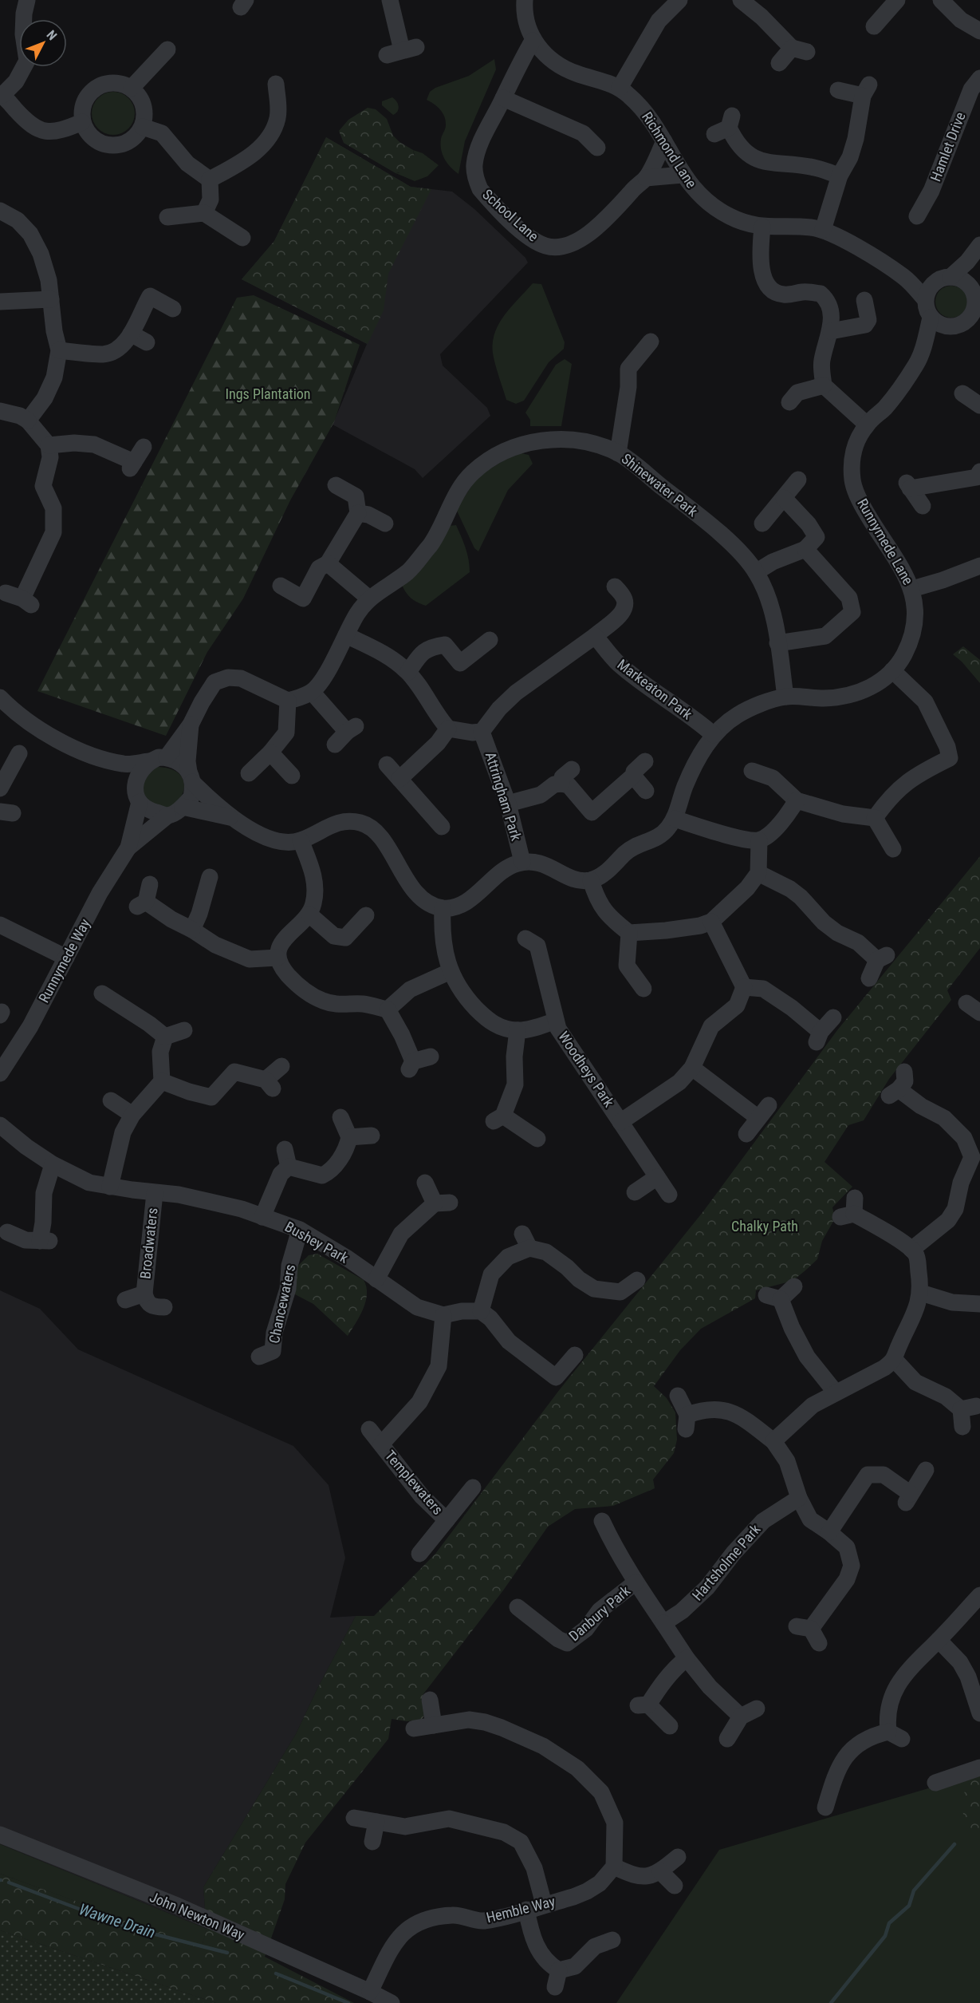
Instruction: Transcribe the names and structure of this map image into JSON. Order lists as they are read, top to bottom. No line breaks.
{"streets":{"street":["Hamlet Drive","Richmond Lane","School Lane","Shinewater Park","Runnymede Lane","Markeaton Park","Attringham Park","Runnymede Way","Woodheys Park","Bushey Park","Broadwaters","Chancewaters","Templewaters","Hartsholme Park","Danbury Park","Hemble Way","John Newton Way"]},"crossings":[["Richmond Lane","School Lane"],["Richmond Lane","Runnymede Lane"],["Shinewater Park","Runnymede Lane"],["Runnymede Lane","Markeaton Park"],["Bushey Park","Broadwaters"],["Bushey Park","Chancewaters"],["Bushey Park","Templewaters"],["Hemble Way","John Newton Way"]],"water":["Wawne Drain"],"parks":["Ings Plantation","Chalky Path"],"north":"top right"}
